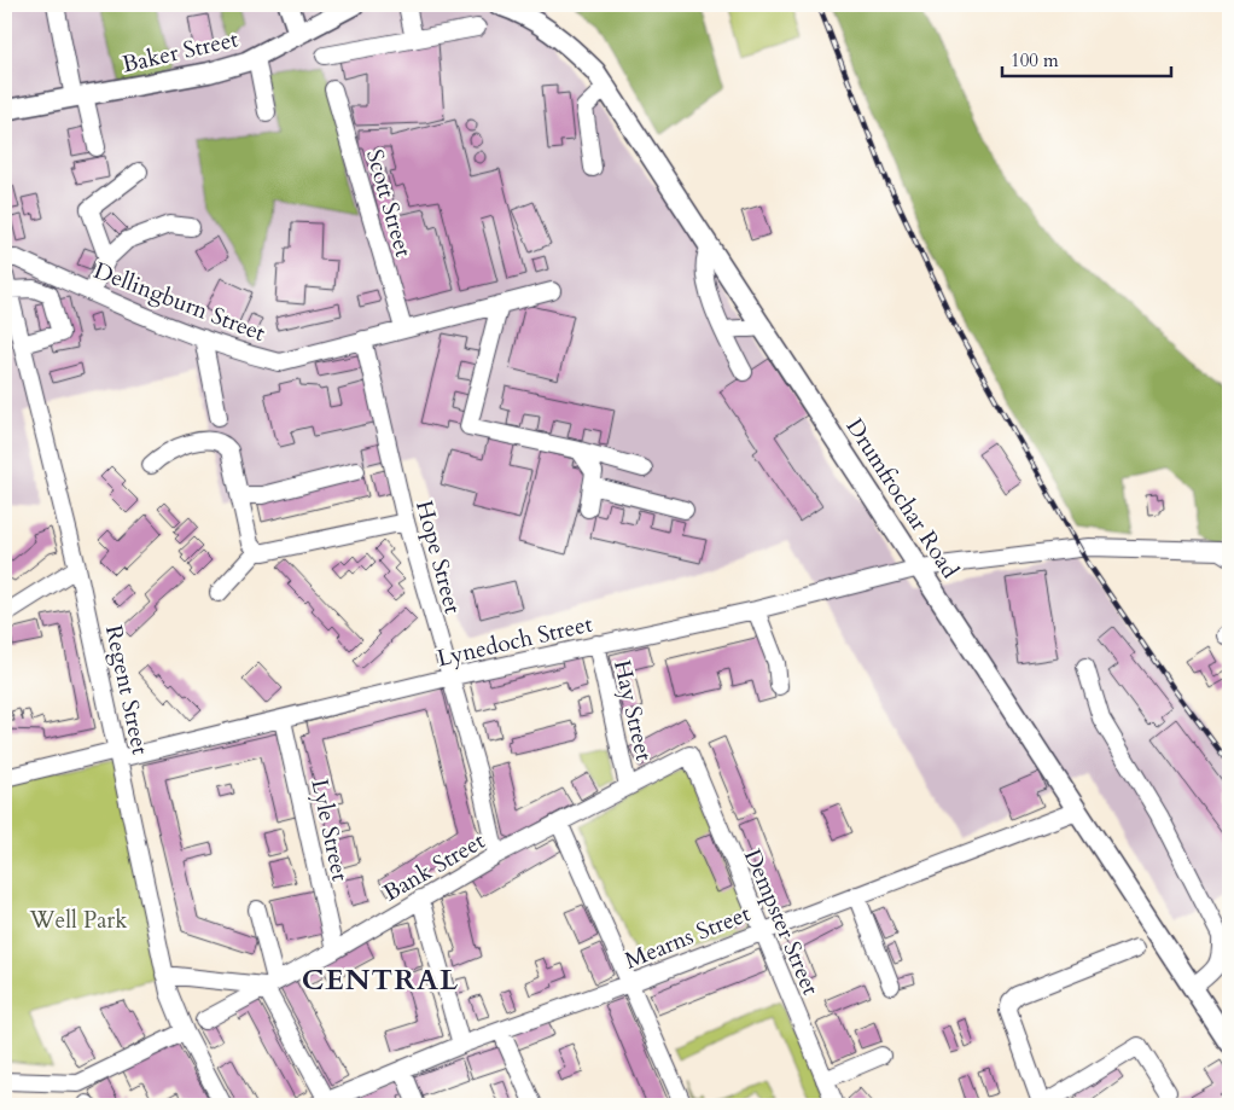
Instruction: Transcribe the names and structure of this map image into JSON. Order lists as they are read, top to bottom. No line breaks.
{"streets":{"main road":["Baker Street","Drumfrochar Road"],"street":["Scott Street","Dellingburn Street","Hope Street","Lynedoch Street","Regent Street","Hay Street","Lyle Street","Bank Street","Dempster Street","Mearns Street"]},"crossings":[["Scott Street","Dellingburn Street"],["Dellingburn Street","Hope Street"],["Drumfrochar Road","Lynedoch Street"],["Drumfrochar Road","Mearns Street"],["Hope Street","Lynedoch Street"],["Hope Street","Bank Street"],["Lynedoch Street","Regent Street"],["Lynedoch Street","Hay Street"],["Lynedoch Street","Lyle Street"],["Hay Street","Bank Street"],["Lyle Street","Bank Street"],["Bank Street","Dempster Street"],["Dempster Street","Mearns Street"]],"districts":["CENTRAL"],"parks":["Well Park"],"scale_bar":"100 m"}
